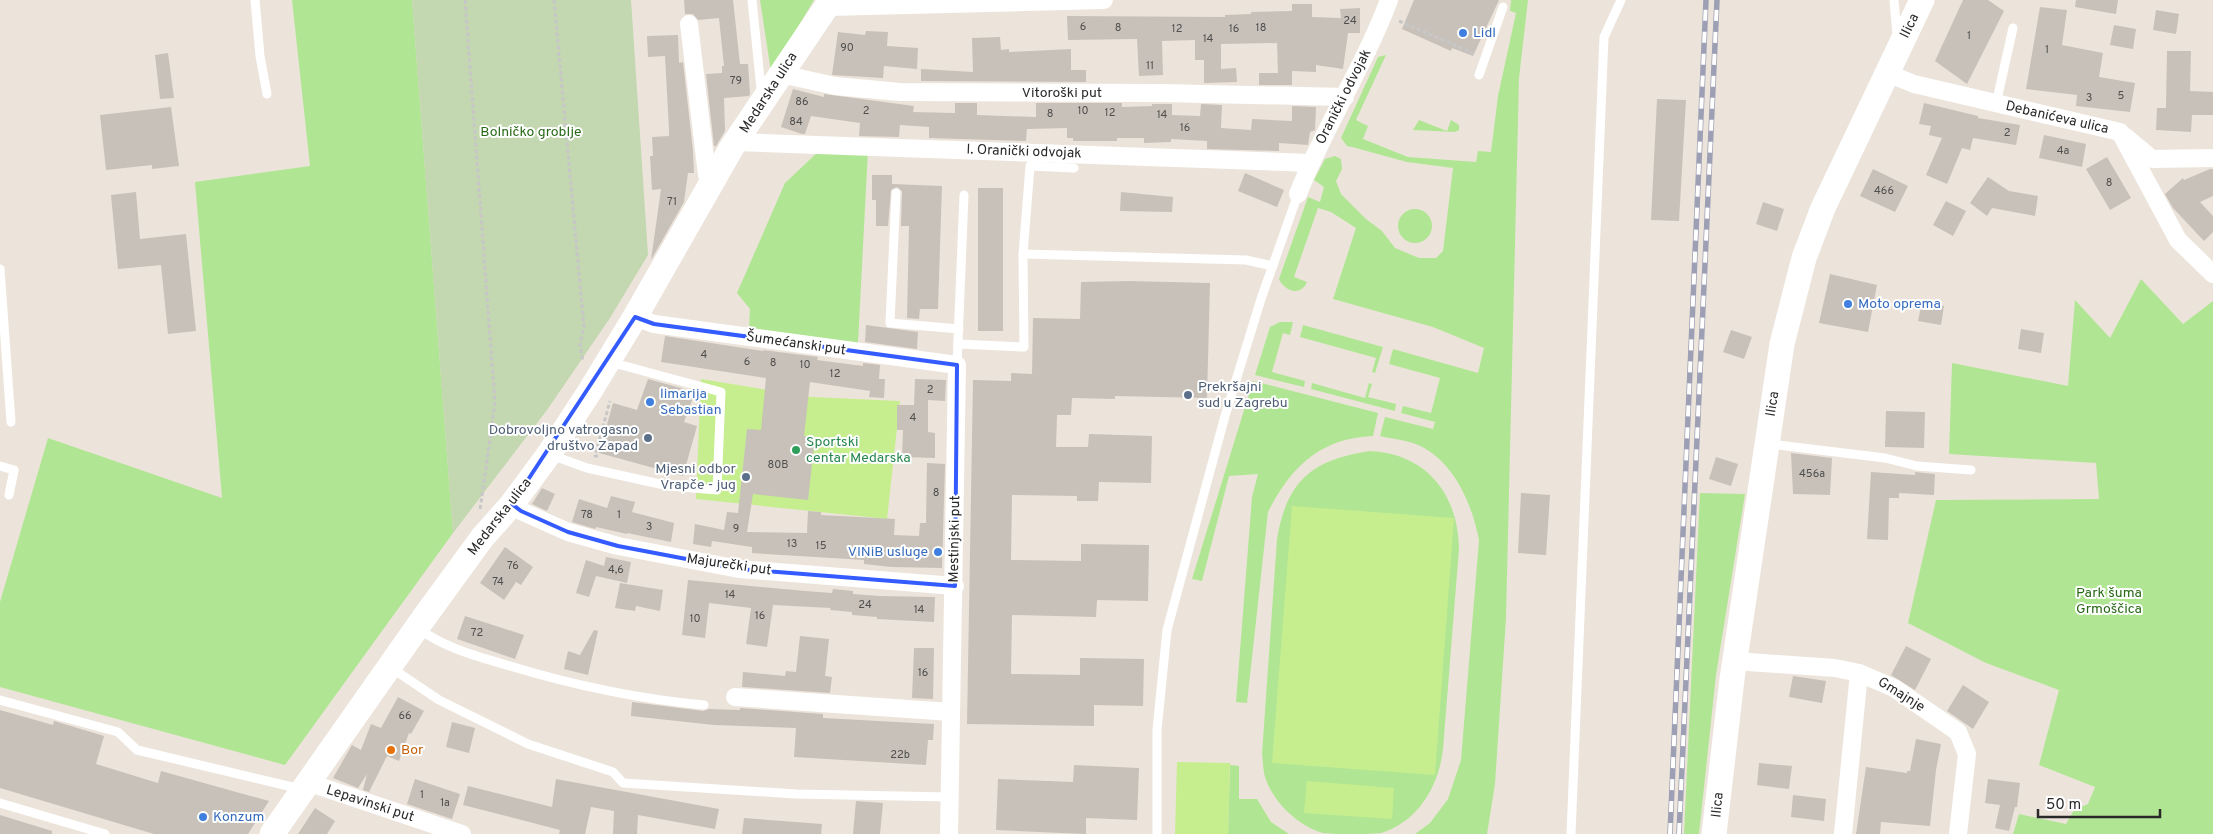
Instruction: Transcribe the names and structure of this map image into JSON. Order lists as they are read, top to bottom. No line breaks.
{"streets":{"street":["Ilica","Medarska ulica","Vitoroški put","Oranički odvojak","Debanićeva ulica","I. Oranički odvojak","Šumećanski put","Mestinjski put","Majurečki put","Gmajnje","Lepavinski put"]},"crossings":[["Ilica","Debanićeva ulica"],["Ilica","Gmajnje"],["Medarska ulica","Vitoroški put"],["Medarska ulica","I. Oranički odvojak"],["Medarska ulica","Šumećanski put"],["Medarska ulica","Majurečki put"],["Medarska ulica","Lepavinski put"],["Vitoroški put","Oranički odvojak"],["Oranički odvojak","I. Oranički odvojak"],["Šumećanski put","Mestinjski put"],["Mestinjski put","Majurečki put"]],"parks":["Bolničko groblje","Park šuma Grmoščica"],"places":["Lidl","Moto oprema","Prekršajni sud u Zagrebu","limarija Sebastian","Dobrovoljno vatrogasno društvo Zapad","Sportski centar Medarska","Mjesni odbor Vrapče - jug","VINiB usluge","Bor","Konzum"],"house_numbers":["24","6","8","18","12","16","1","14","90","1","11","79","5","3","86","2","10","12","8","14","84","16","2","4a","8","466","71","4","6","8","10","12","2","4","80B","456a","8","78","1","3","9","13","15","76","4,6","74","14","24","14","16","10","72","16","66","22b","1","1a"],"scale_bar":"50 m"}
